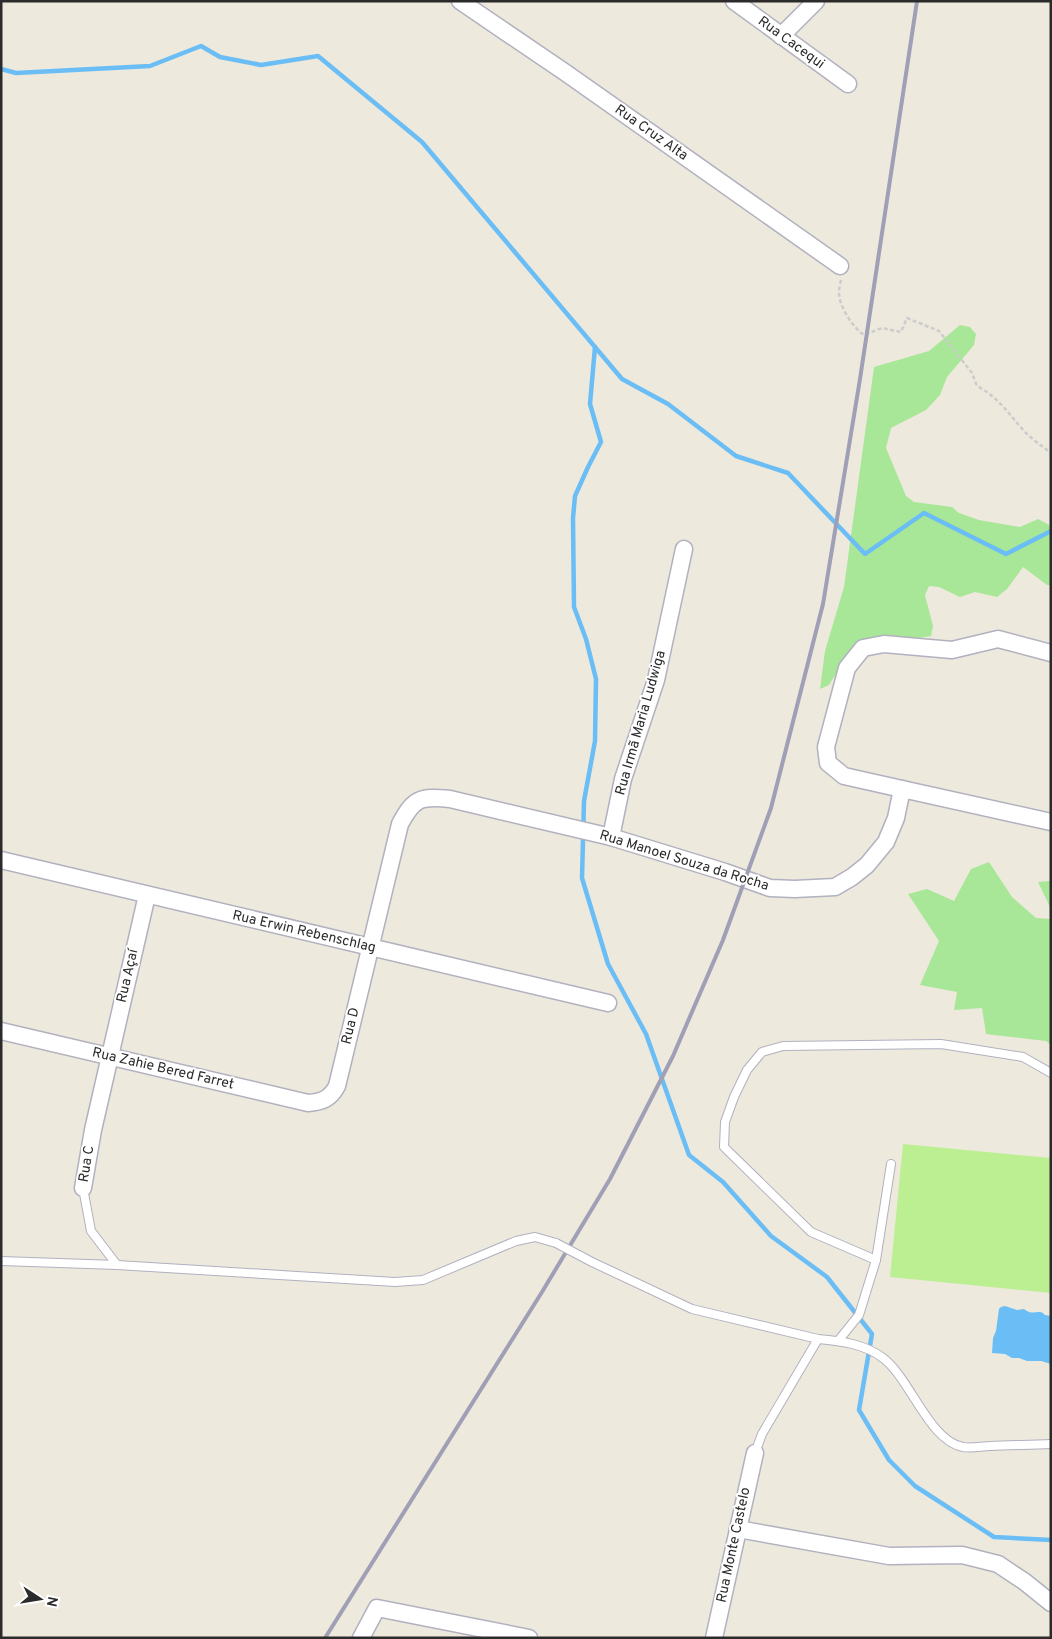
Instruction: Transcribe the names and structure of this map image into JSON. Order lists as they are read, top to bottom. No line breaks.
{"streets":{"street":["Rua Cacequi","Rua Cruz Alta","Rua Irmã Maria Ludwiga","Rua Manoel Souza da Rocha","Rua Erwin Rebenschlag","Rua Açaí","Rua D","Rua Zahie Bered Farret","Rua C","Rua Monte Castelo"]},"crossings":[["Rua Irmã Maria Ludwiga","Rua Manoel Souza da Rocha"],["Rua Manoel Souza da Rocha","Rua Erwin Rebenschlag"],["Rua Manoel Souza da Rocha","Rua D"],["Rua Erwin Rebenschlag","Rua Açaí"],["Rua Erwin Rebenschlag","Rua D"],["Rua Açaí","Rua Zahie Bered Farret"],["Rua Açaí","Rua C"],["Rua D","Rua Zahie Bered Farret"],["Rua Zahie Bered Farret","Rua C"]],"north":"right"}
